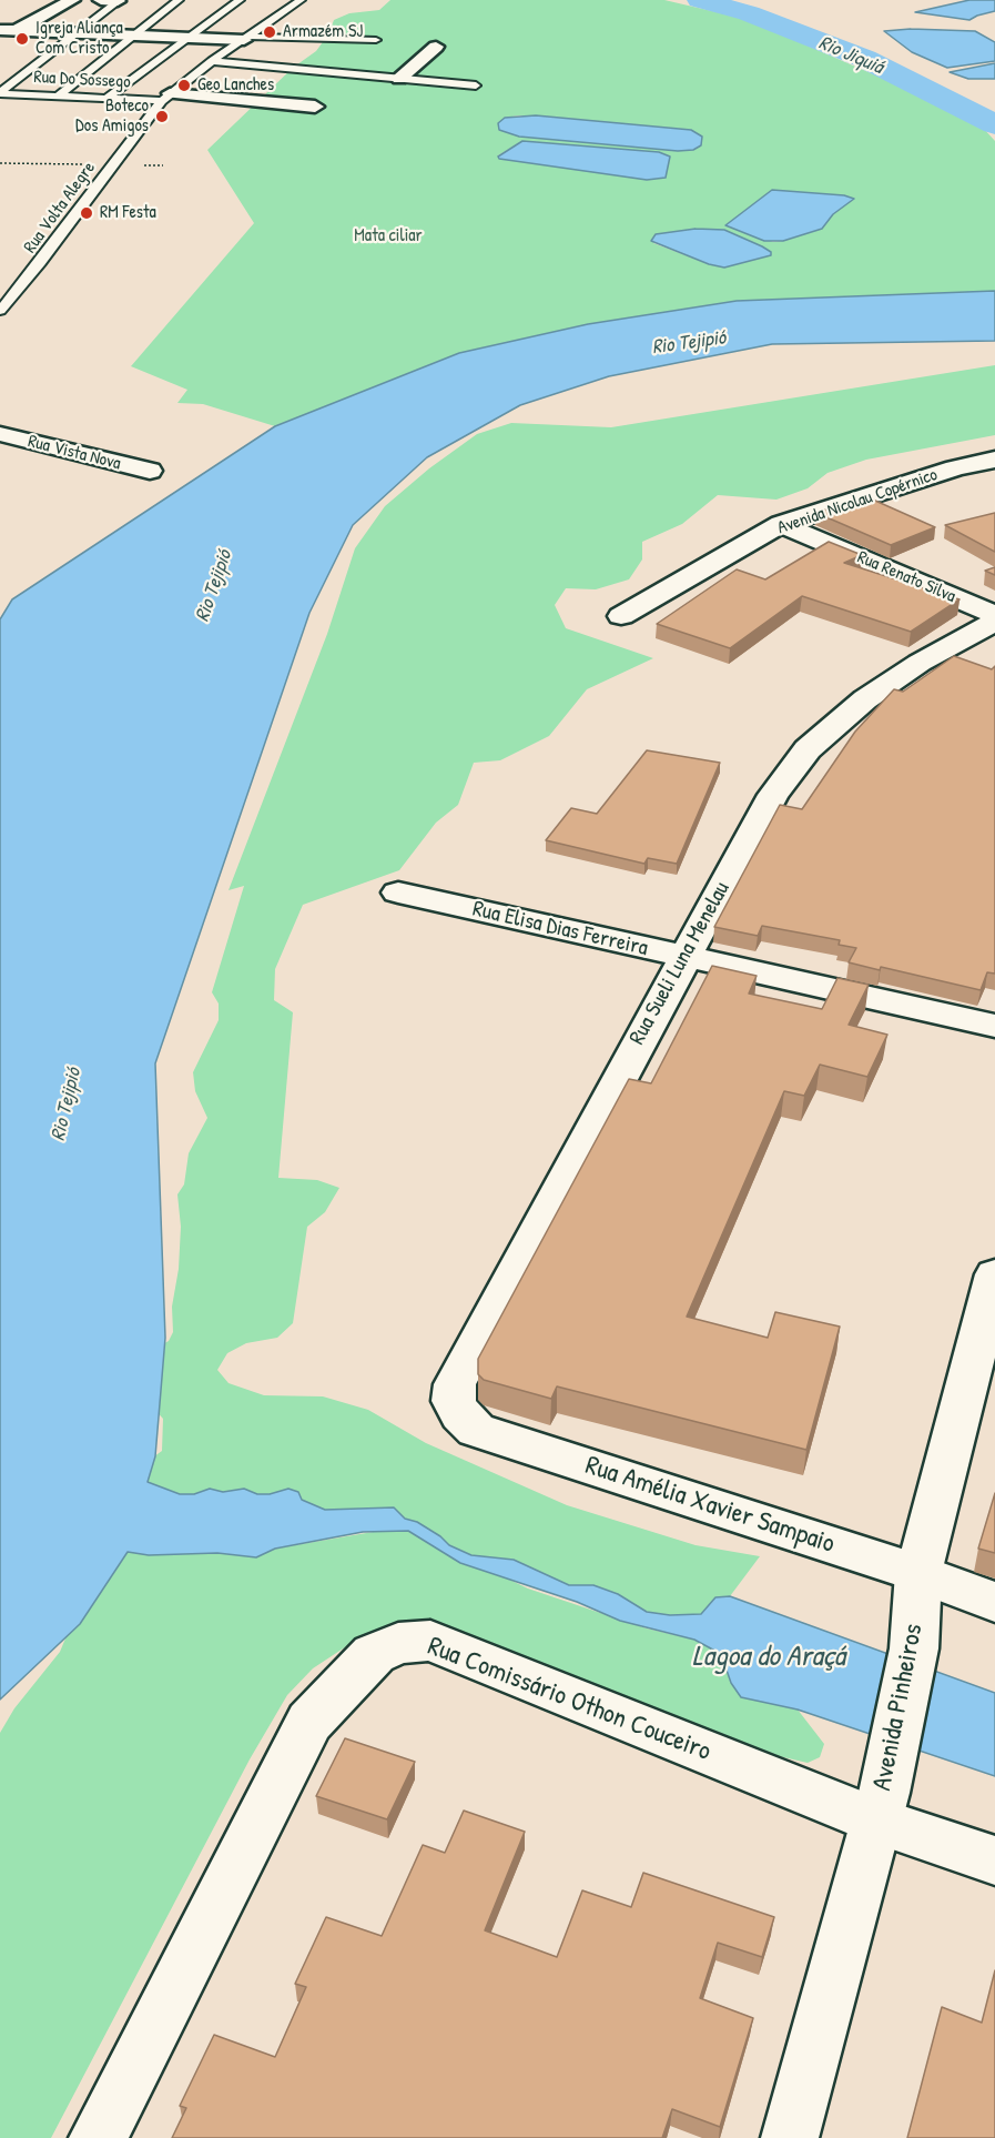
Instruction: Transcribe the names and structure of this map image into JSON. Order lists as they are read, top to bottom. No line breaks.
{"streets":{"street":["Rua Vista Nova","Avenida Nicolau Copérnico","Rua Renato Silva","Rua Elisa Dias Ferreira","Rua Sueli Luna Menelau","Rua Amélia Xavier Sampaio","Rua Comissário Othon Couceiro","Avenida Pinheiros"],"lane":["Rua Do Sossego","Rua Volta Alegre"]},"crossings":[["Rua Do Sossego","Rua Volta Alegre"],["Avenida Nicolau Copérnico","Rua Renato Silva"],["Rua Elisa Dias Ferreira","Rua Sueli Luna Menelau"],["Rua Sueli Luna Menelau","Rua Amélia Xavier Sampaio"],["Rua Amélia Xavier Sampaio","Avenida Pinheiros"],["Rua Comissário Othon Couceiro","Avenida Pinheiros"]],"water":["Rio Jiquiá","Rio Tejipió","Lagoa do Araçá"],"parks":["Mata ciliar"],"places":["Armazém SJ","Igreja Aliança Com Cristo","Geo Lanches","Boteco Dos Amigos","RM Festa"]}
